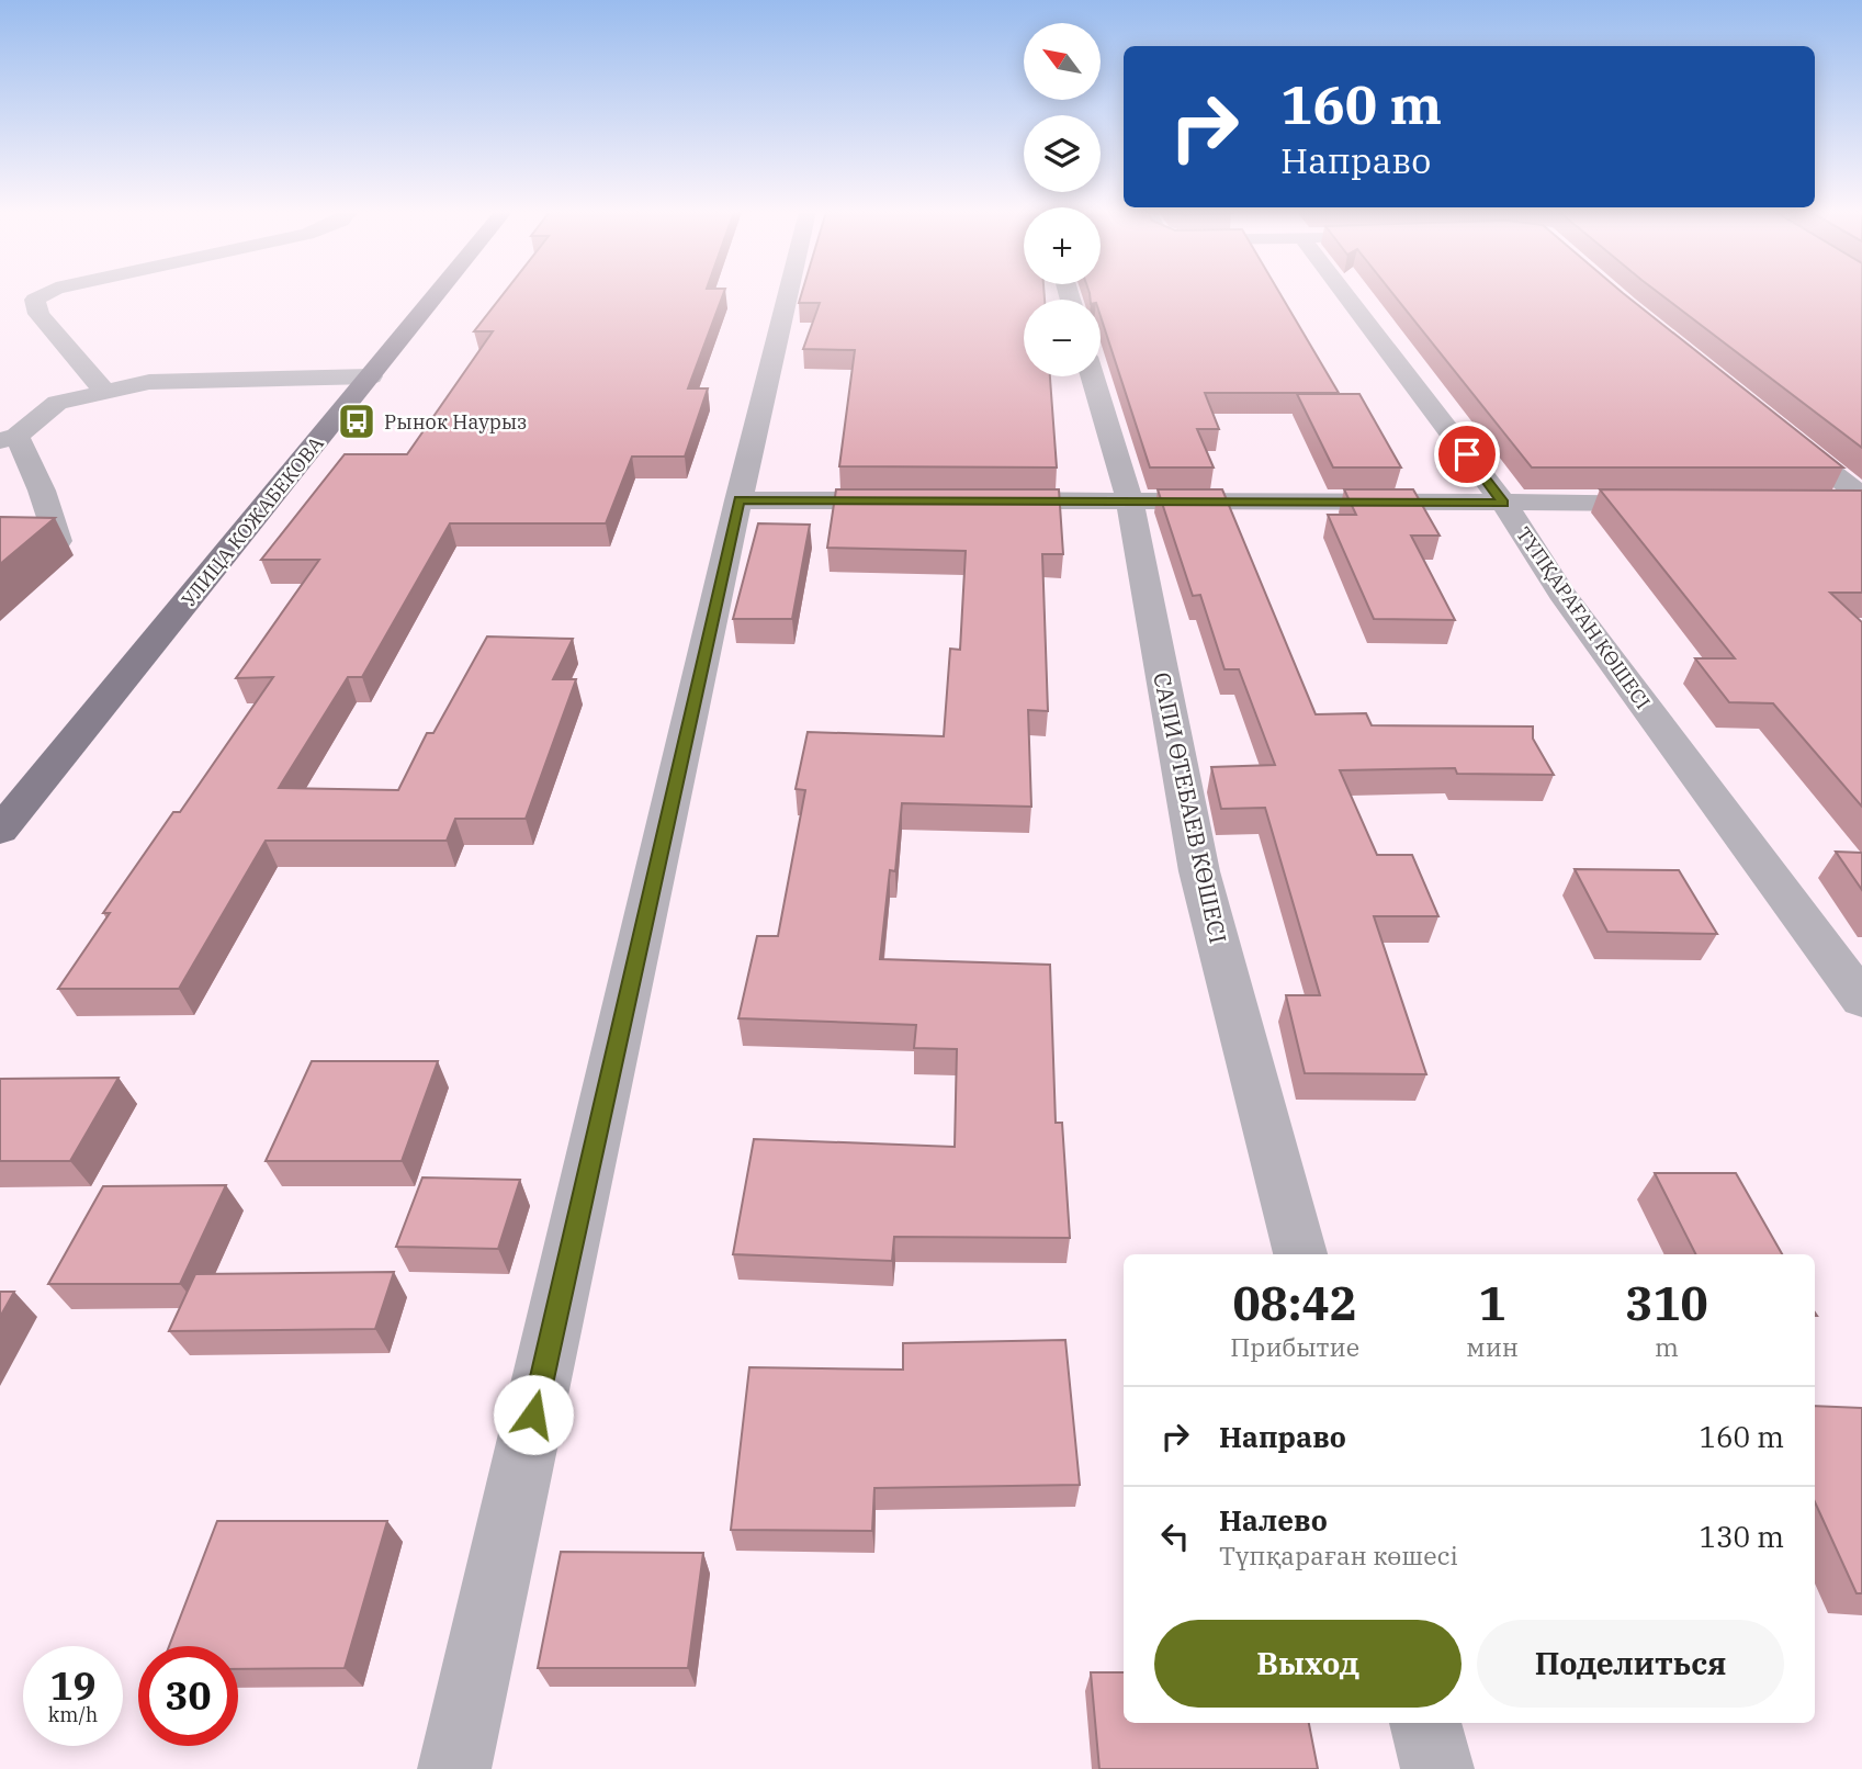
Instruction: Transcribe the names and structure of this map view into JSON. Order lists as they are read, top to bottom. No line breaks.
{"streets":{"main road":["УЛИЦА КОЖАБЕКОВА"],"street":["ТҮПҚАРАҒАН КӨШЕСІ","САПИ ӨТЕБАЕВ КӨШЕСІ"]},"places":{"bus stop":["Рынок Наурыз"]},"north":"top left","page":{"map_buttons":["+","−"],"turn":["160 m","Направо"],"eta":["08:42","Прибытие","1","мин","310","m"],"list":[{"name":"Направо","value":"160 m"},{"name":"Налево","note":"Түпқараған көшесі","value":"130 m"}],"buttons":["Выход","Поделиться"],"speed":"19 km/h","limit":"30"}}
